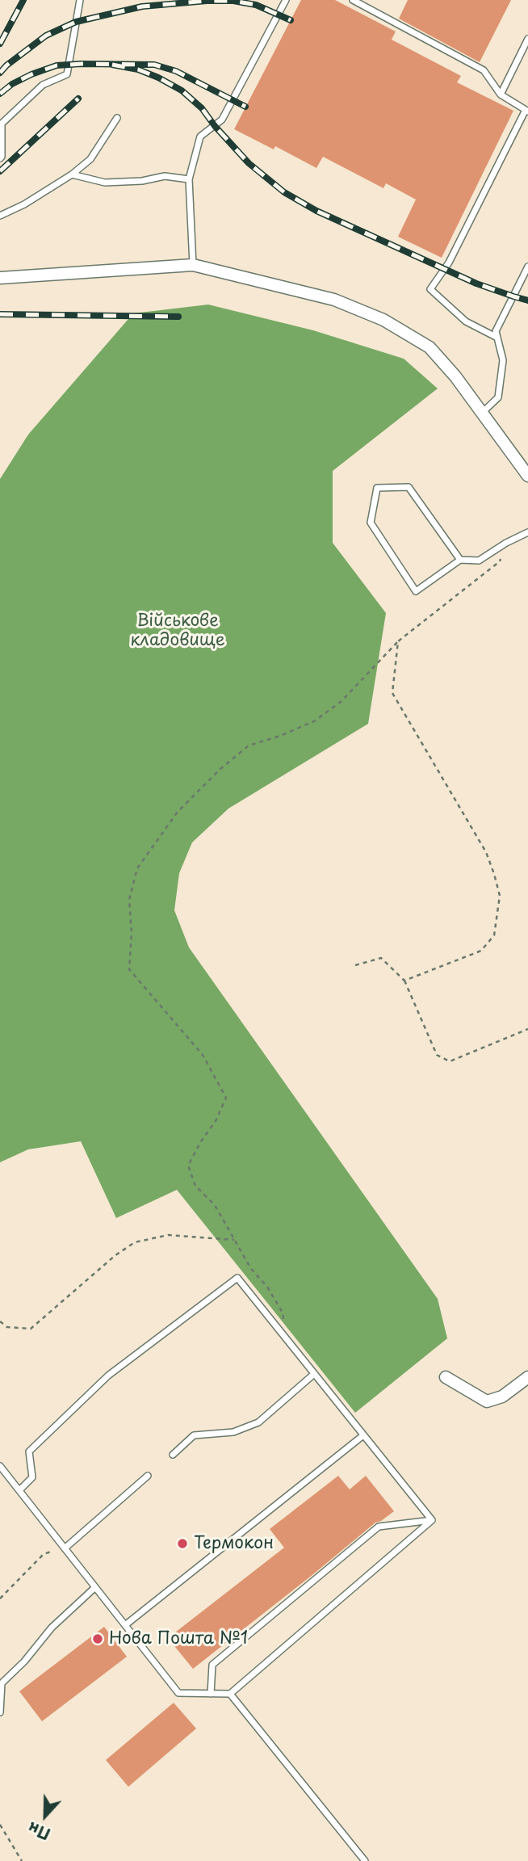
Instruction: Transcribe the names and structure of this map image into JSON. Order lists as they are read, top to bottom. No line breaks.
{"parks":["Військове кладовище"],"places":["Термокон","Нова Пошта №1"],"north":"bottom"}
